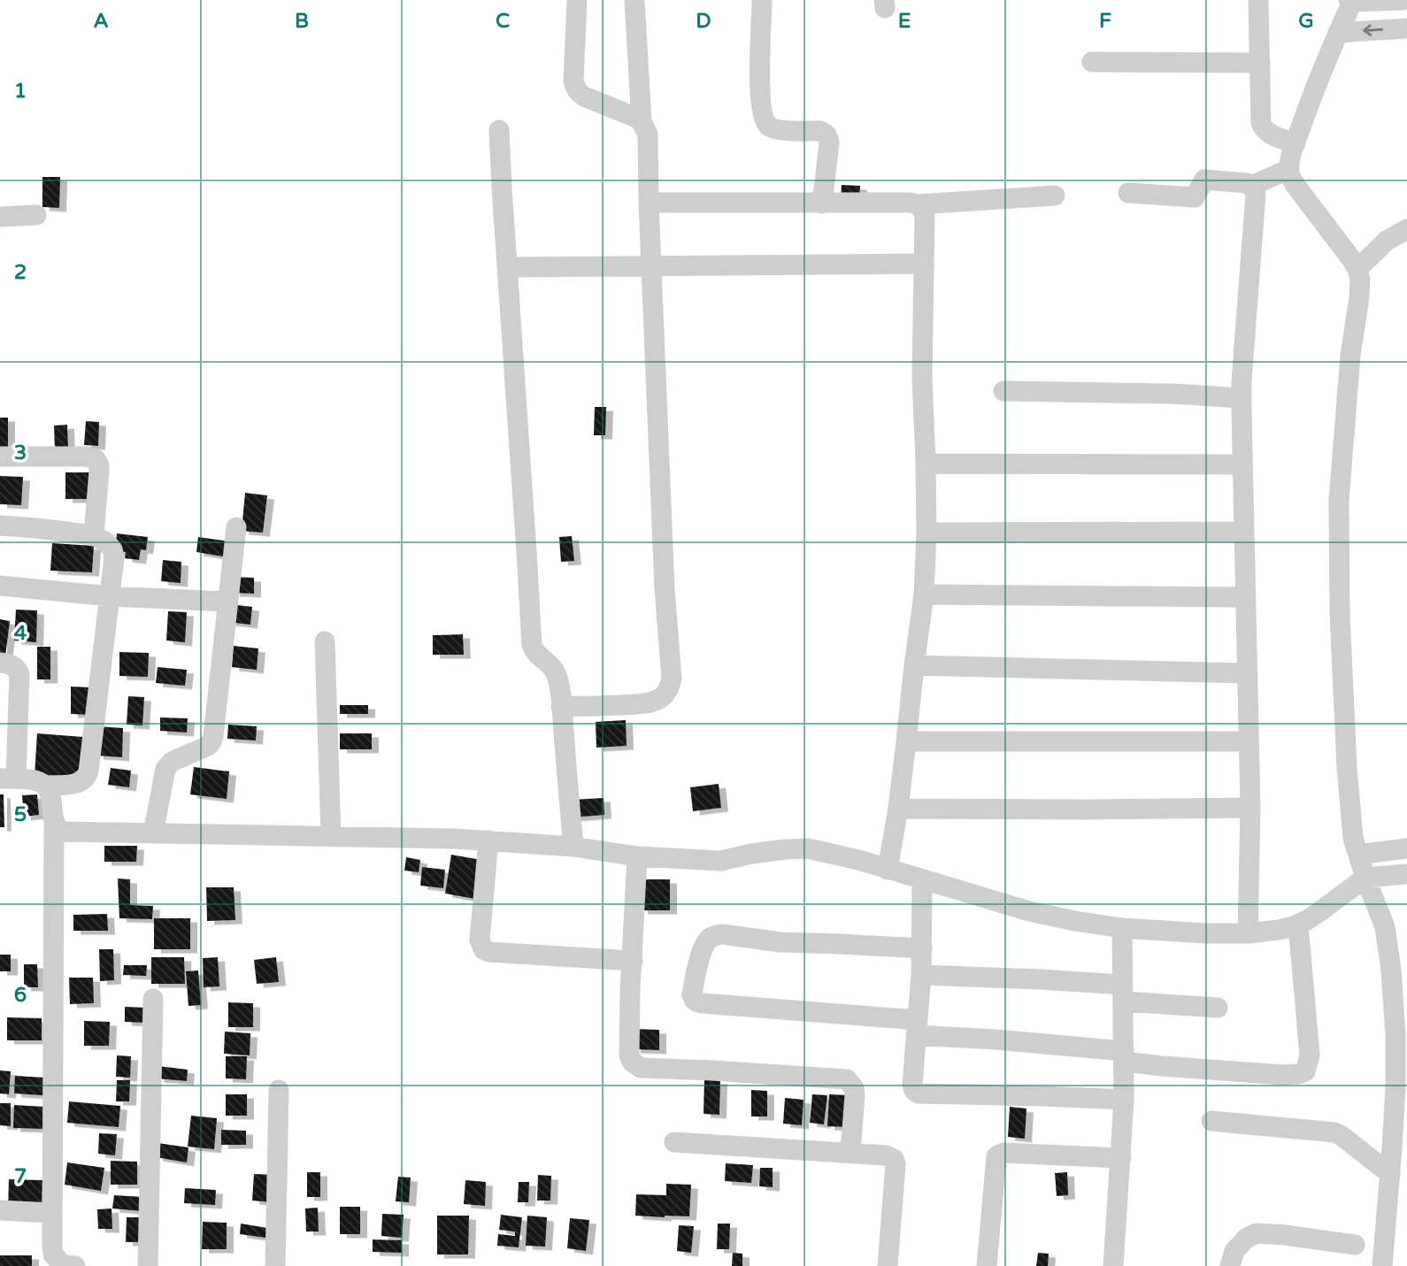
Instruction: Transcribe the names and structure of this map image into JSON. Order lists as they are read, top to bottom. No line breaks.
{"grid":{"columns":["A","B","C","D","E","F","G"],"rows":["1","2","3","4","5","6","7"]}}
